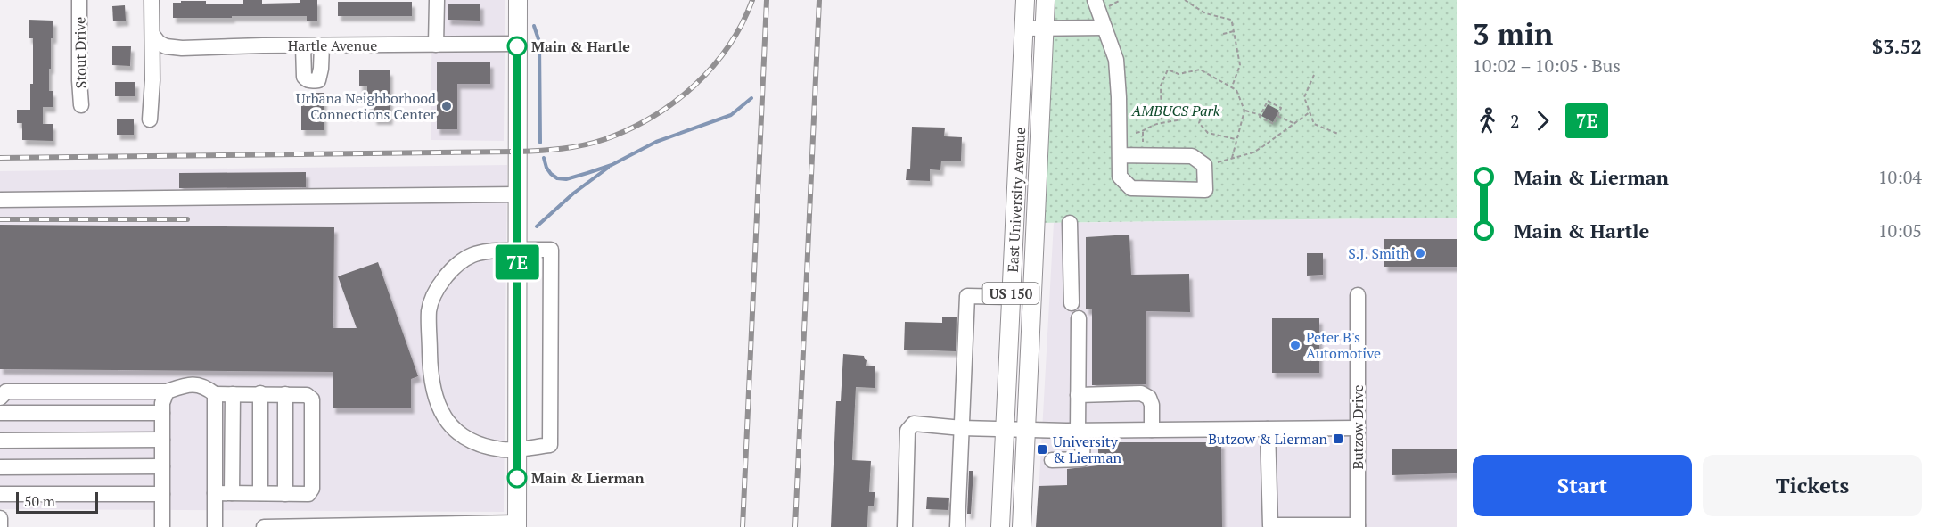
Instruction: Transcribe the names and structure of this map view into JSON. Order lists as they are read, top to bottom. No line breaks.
{"streets":{"main road":["East University Avenue","US 150"],"street":["Hartle Avenue","Stout Drive","Butzow Drive"]},"parks":["AMBUCS Park"],"places":{"other":["Main & Hartle","Urbana Neighborhood Connections Center","S.J. Smith","Peter B's Automotive","Main & Lierman"],"transit":["Butzow & Lierman","University & Lierman"]},"lines":["bus line 7E"],"scale_bar":"50 m","page":{"on_map":"7E","heading":["3 min","10:02 – 10:05 · Bus","$3.52"],"legs":["2","7E"],"list":[{"name":"Main & Lierman","value":"10:04"},{"name":"Main & Hartle","value":"10:05"}],"buttons":["Start","Tickets"],"scale":"50 m"}}
